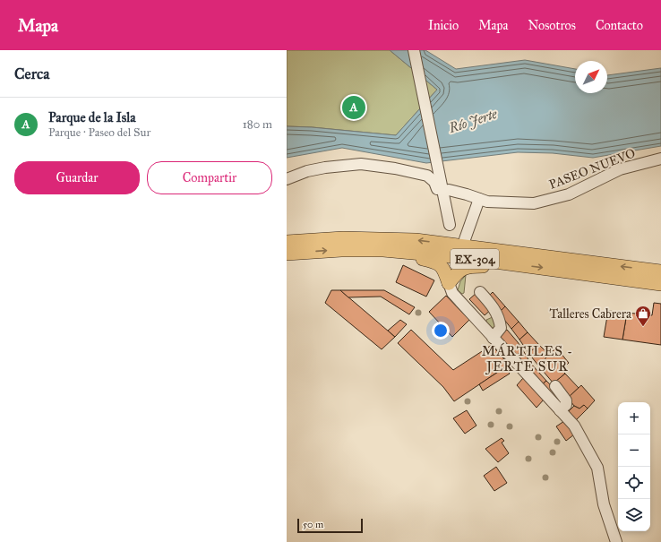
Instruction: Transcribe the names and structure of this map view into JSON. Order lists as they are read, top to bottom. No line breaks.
{"streets":{"main road":["EX-304"],"street":["PASEO NUEVO"]},"districts":["MÁRTILES - JERTE SUR"],"water":["Río Jerte"],"places":{"shop":["Talleres Cabrera"]},"scale_bar":"50 m","north":"top right","page":{"header":"Mapa","nav":["Inicio","Mapa","Nosotros","Contacto"],"heading":"Cerca","pins":"A","list":[{"mark":"A","name":"Parque de la Isla","note":"Parque · Paseo del Sur","value":"180 m"}],"buttons":["Guardar","Compartir"],"map_buttons":["+","−"],"scale":"50 m"}}
